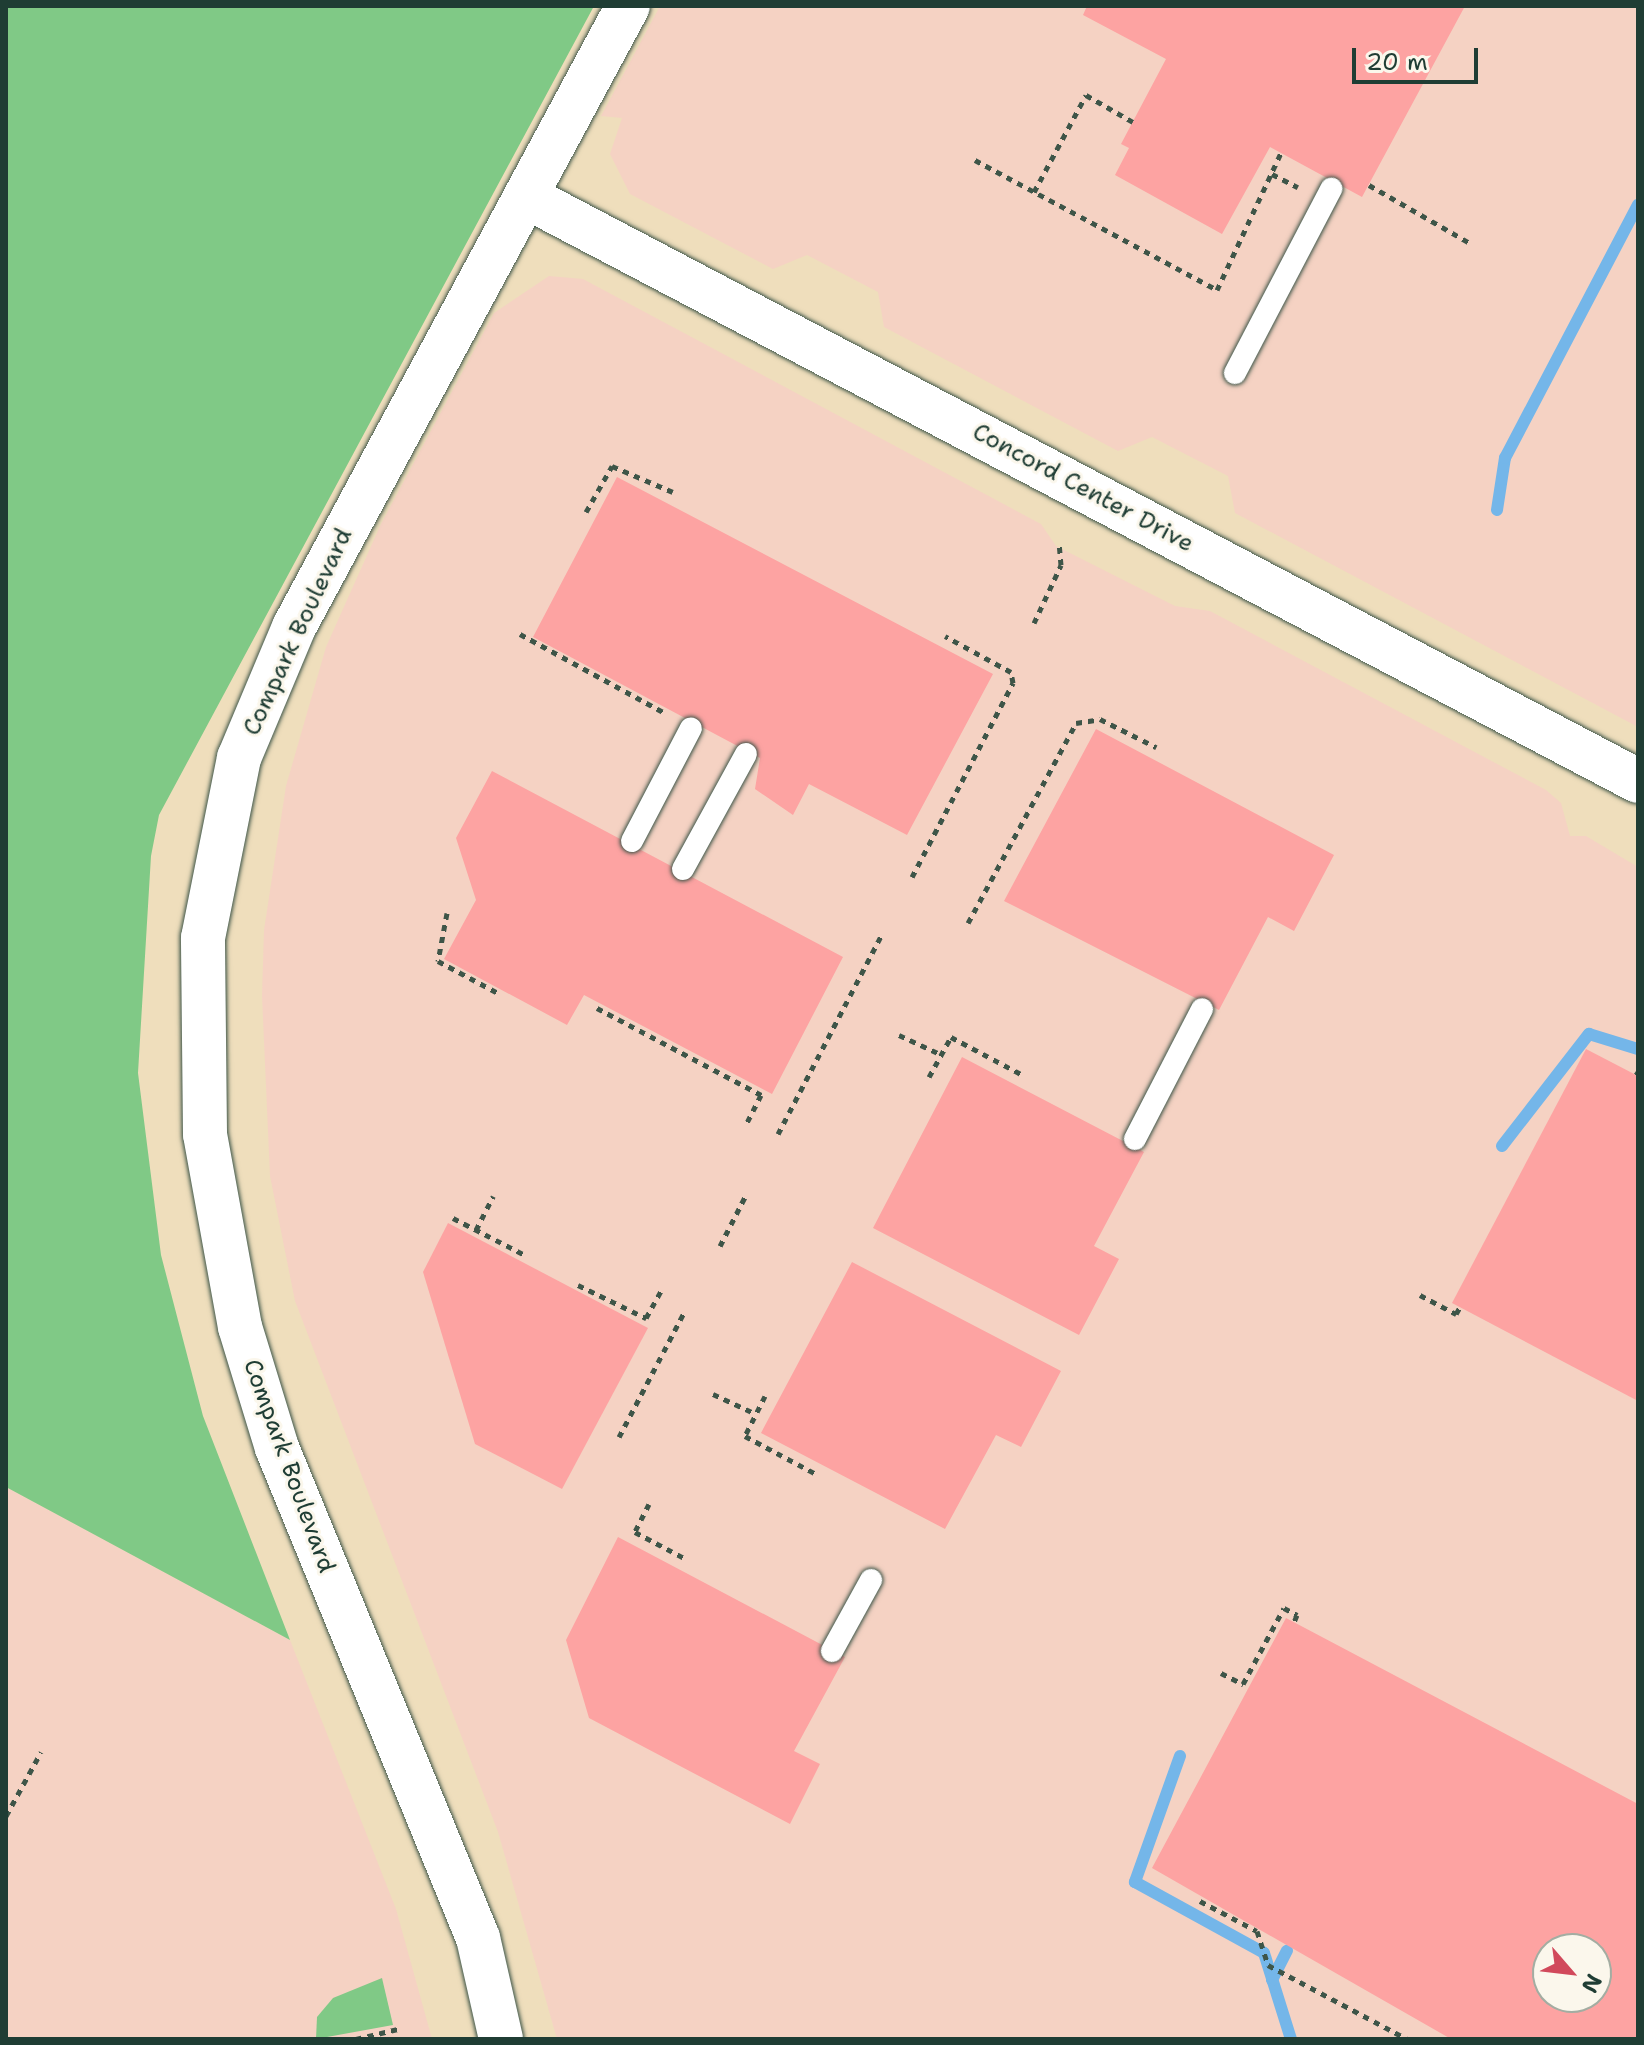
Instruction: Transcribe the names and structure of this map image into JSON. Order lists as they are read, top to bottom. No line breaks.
{"streets":{"street":["Concord Center Drive","Compark Boulevard"]},"crossings":[["Concord Center Drive","Compark Boulevard"]],"scale_bar":"20 m","north":"bottom right"}
